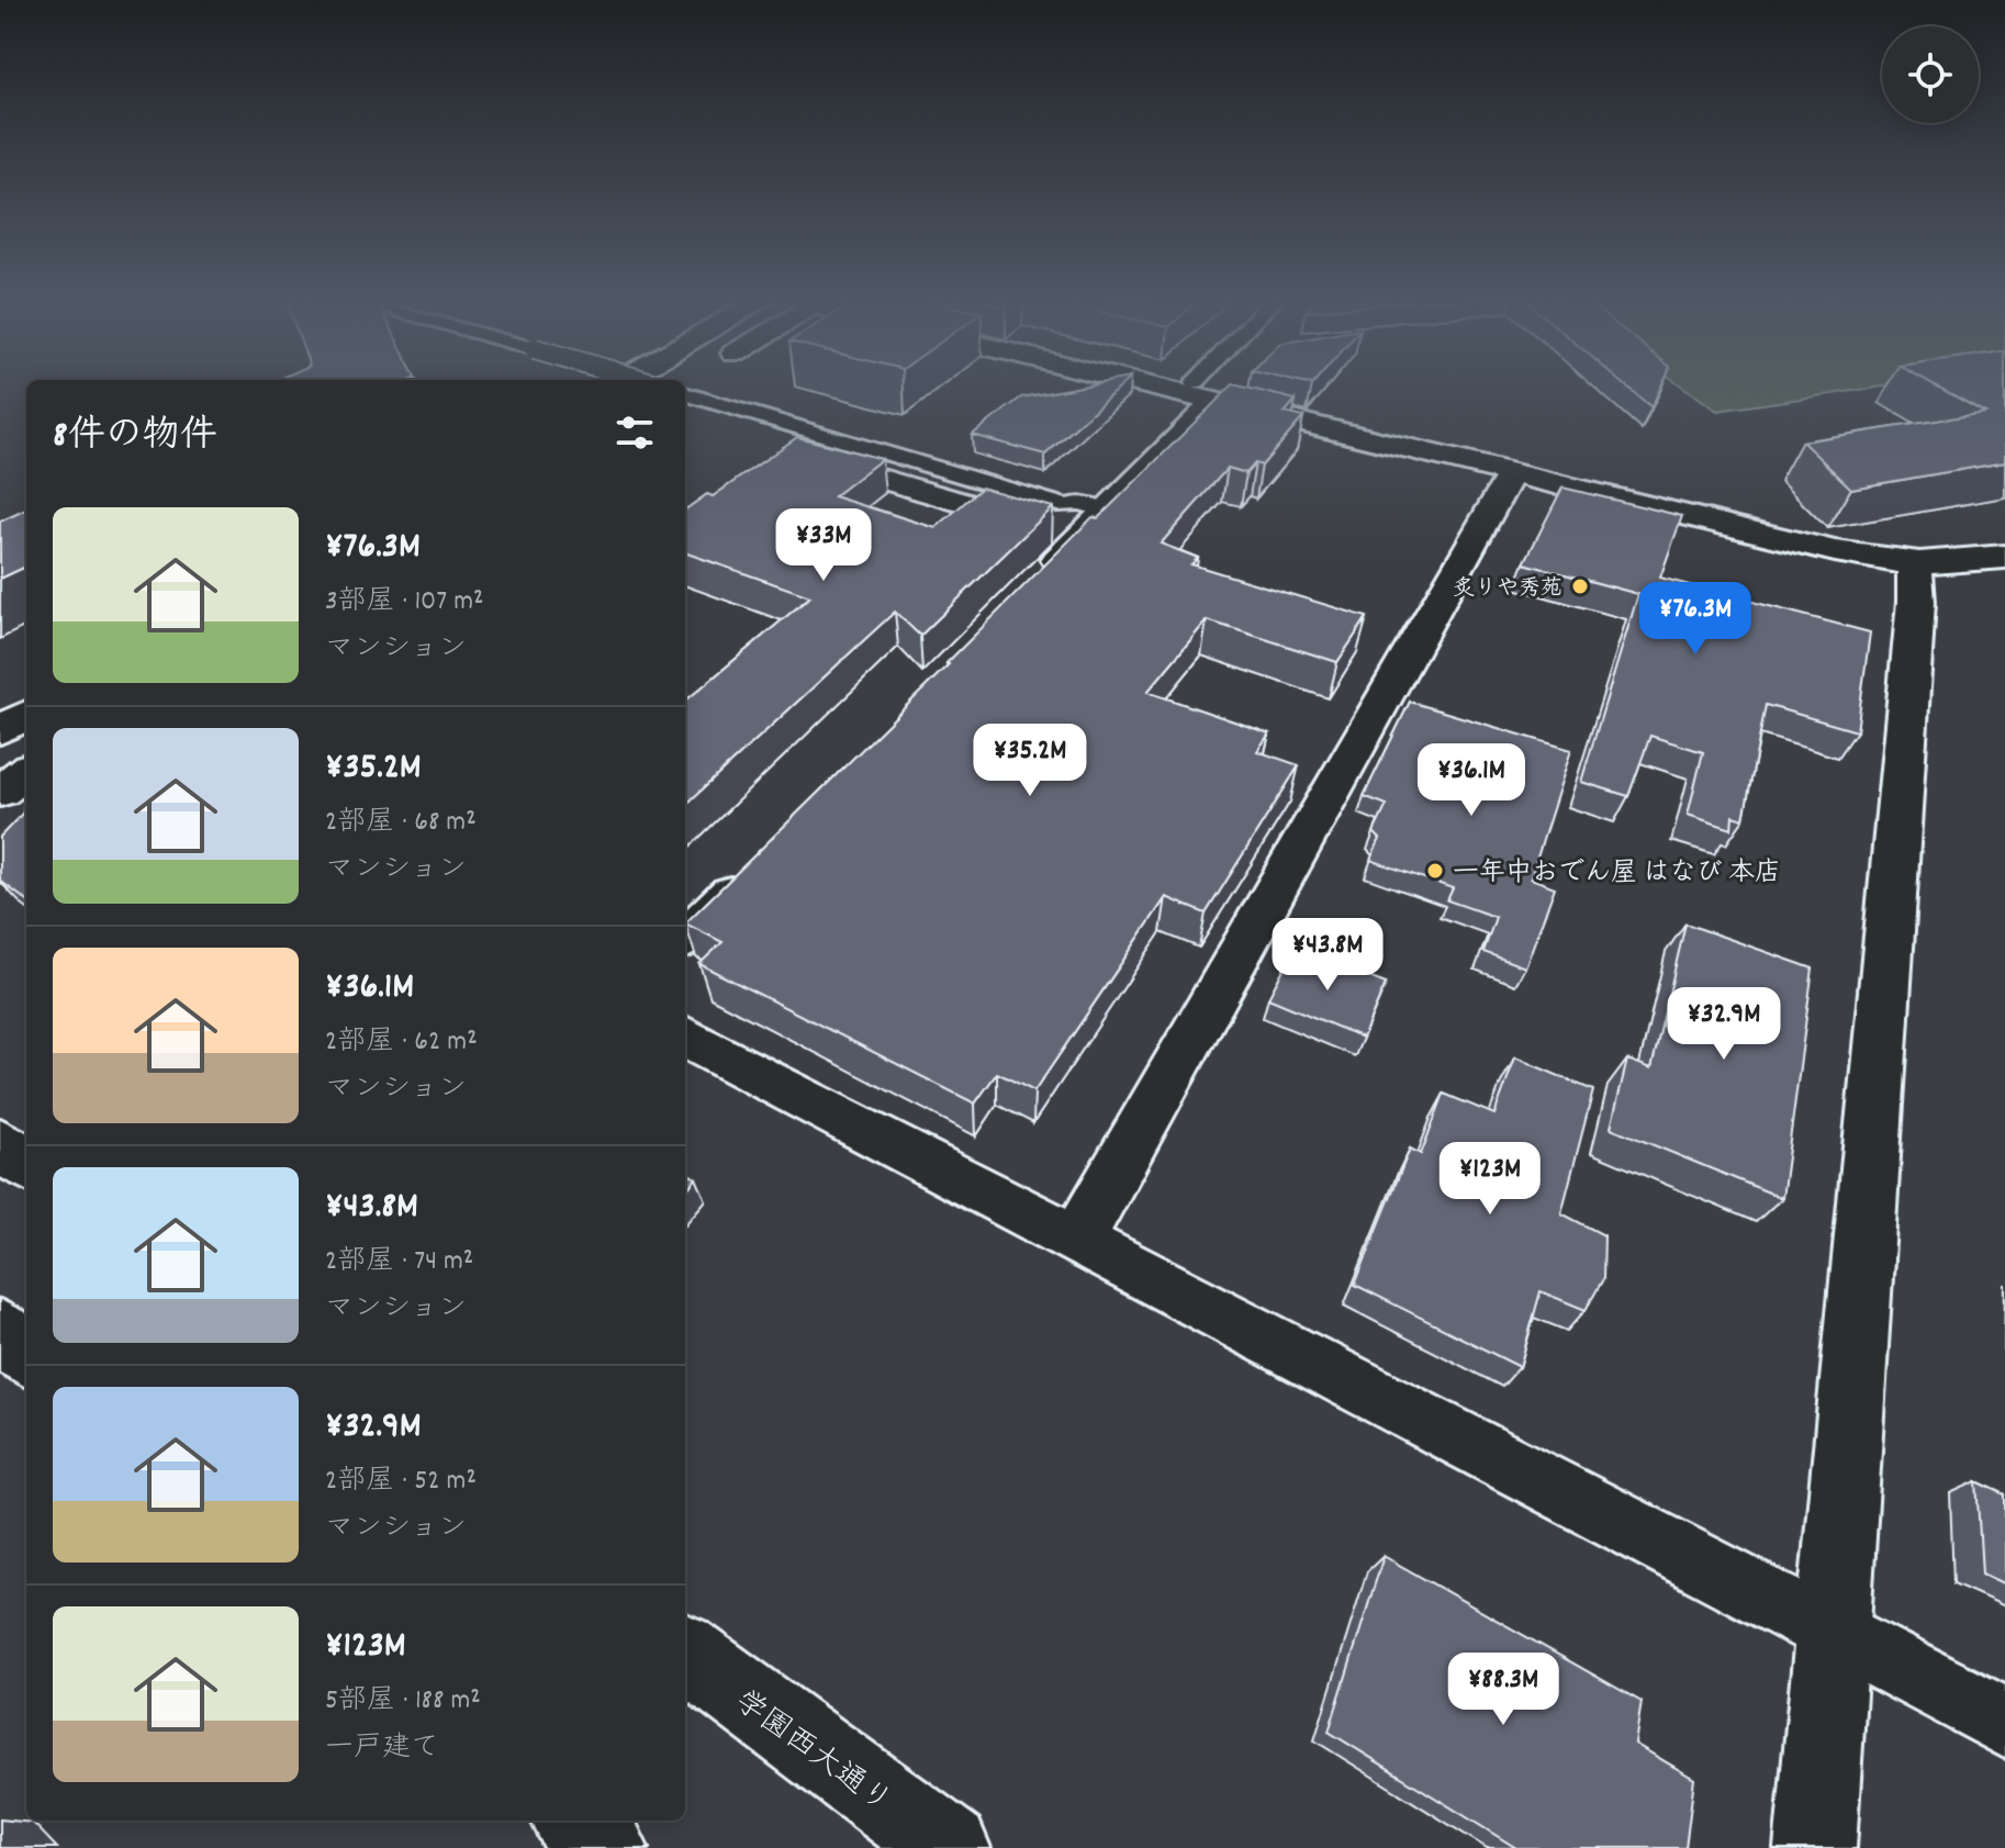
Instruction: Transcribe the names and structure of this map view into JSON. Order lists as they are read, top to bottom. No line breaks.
{"streets":{"street":["学園西大通り"]},"places":["炙りや秀苑","一年中おでん屋 はなび 本店"],"page":{"heading":"8件の物件","list":[{"name":"¥76.3M","note":"3部屋 · 107 m² · マンション"},{"name":"¥35.2M","note":"2部屋 · 68 m² · マンション"},{"name":"¥36.1M","note":"2部屋 · 62 m² · マンション"},{"name":"¥43.8M","note":"2部屋 · 74 m² · マンション"},{"name":"¥32.9M","note":"2部屋 · 52 m² · マンション"},{"name":"¥123M","note":"5部屋 · 188 m² · 一戸建て"}],"price":["¥33M","¥76.3M","¥35.2M","¥36.1M","¥43.8M","¥32.9M","¥123M","¥88.3M"]}}
